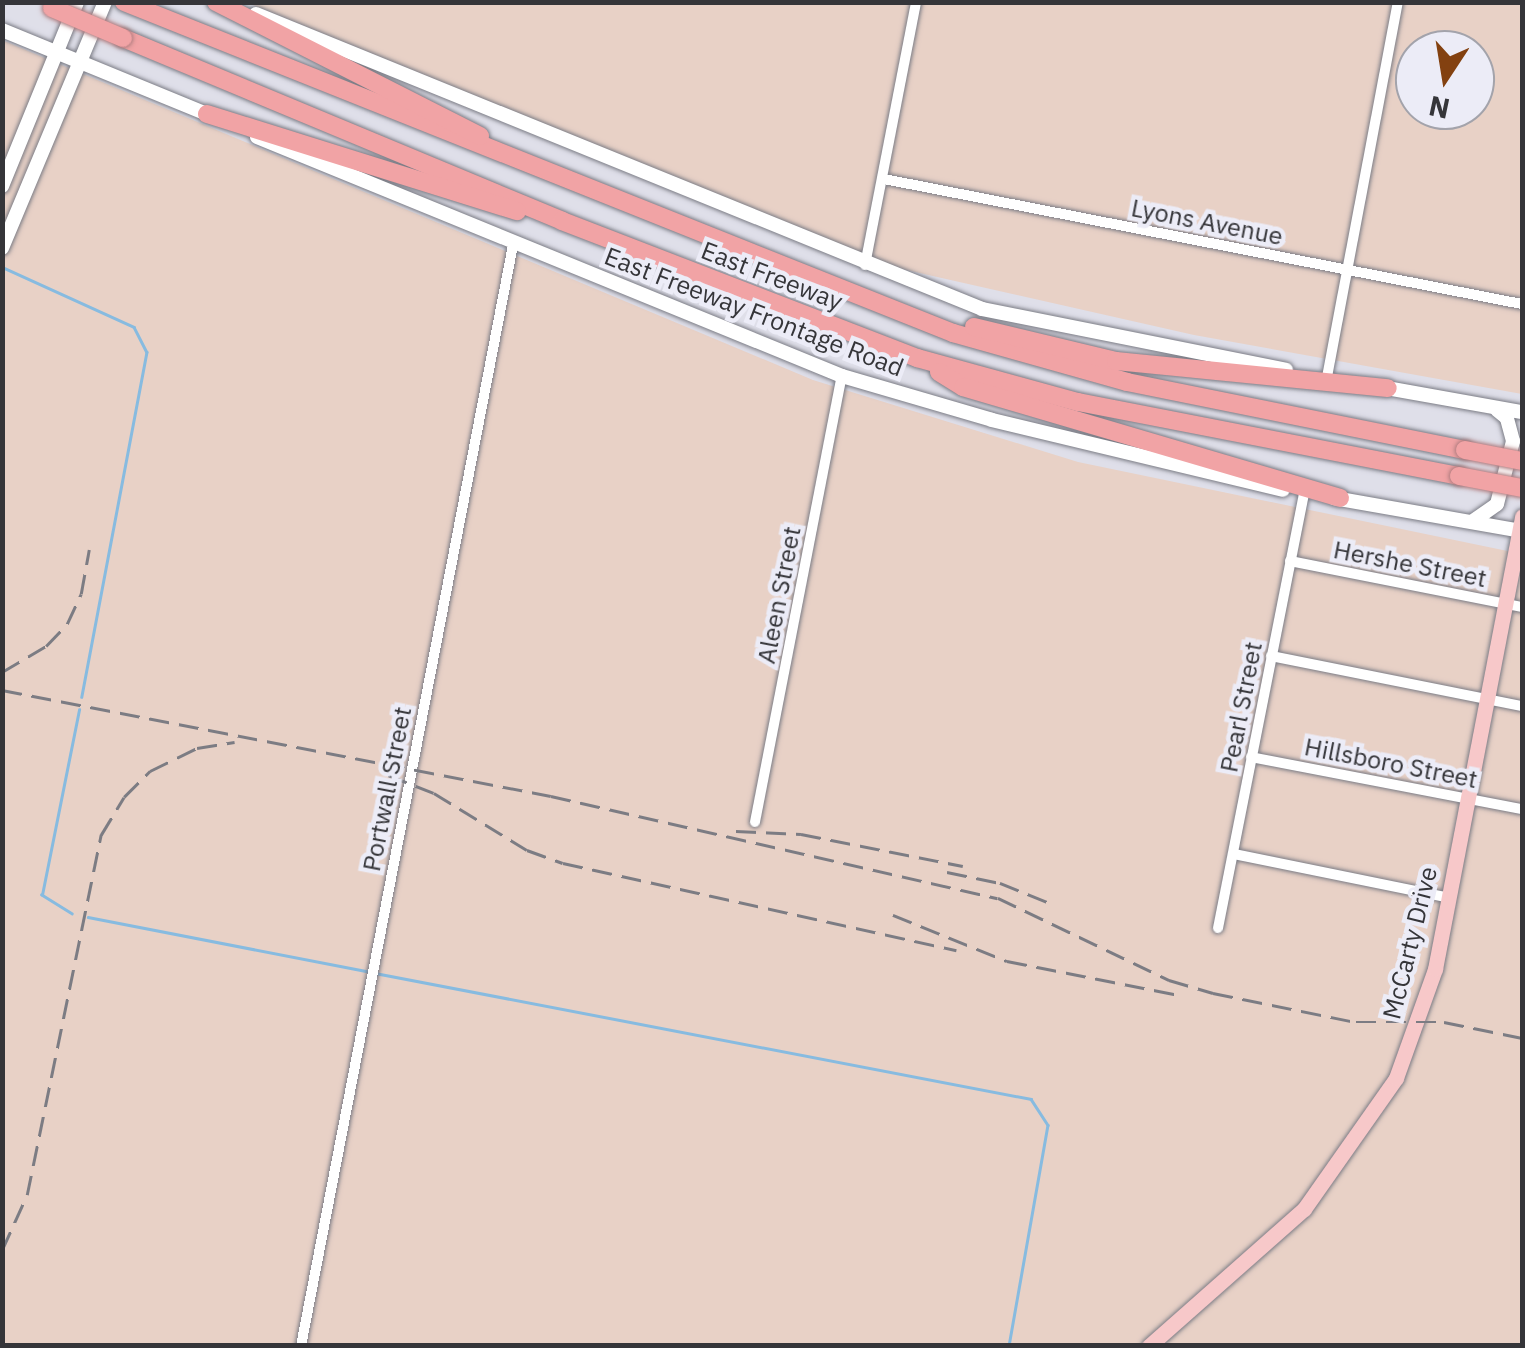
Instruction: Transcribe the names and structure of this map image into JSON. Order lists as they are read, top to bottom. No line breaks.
{"streets":{"highway":["East Freeway"],"main road":["East Freeway Frontage Road","McCarty Drive"],"street":["Lyons Avenue","Hershe Street","Aleen Street","Pearl Street","Hillsboro Street","Portwall Street"]},"crossings":[["East Freeway Frontage Road","Aleen Street"],["East Freeway Frontage Road","Pearl Street"],["East Freeway Frontage Road","Portwall Street"],["East Freeway Frontage Road","McCarty Drive"],["Hershe Street","Pearl Street"],["Hershe Street","McCarty Drive"],["Pearl Street","Hillsboro Street"],["Hillsboro Street","McCarty Drive"]],"north":"bottom"}
